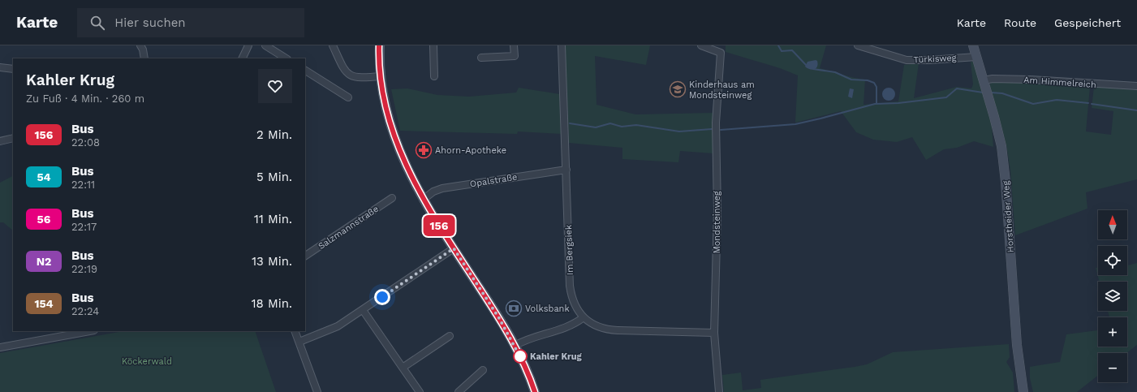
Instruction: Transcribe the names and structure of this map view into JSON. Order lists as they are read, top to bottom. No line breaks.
{"streets":{"main road":["Horstheider Weg"],"street":["Türkisweg","Am Himmelreich","Opalstraße","Mondsteinweg","Salzmannstraße","Im Bergsiek"]},"crossings":[["Türkisweg","Horstheider Weg"],["Am Himmelreich","Horstheider Weg"],["Opalstraße","Im Bergsiek"],["Mondsteinweg","Im Bergsiek"]],"parks":["Köckerwald"],"places":{"school or university":["Kinderhaus am Mondsteinweg"],"pharmacy":["Ahorn-Apotheke"],"bank":["Volksbank"],"other":["Kahler Krug"]},"lines":["bus line 156"],"north":"top","page":{"header":"Karte","search":"Hier suchen","nav":["Karte","Route","Gespeichert"],"on_map":"156","heading":["Kahler Krug","Zu Fuß · 4 Min. · 260 m"],"list":[{"mark":"156","name":"Bus","note":"22:08","value":"2 Min."},{"mark":"54","name":"Bus","note":"22:11","value":"5 Min."},{"mark":"56","name":"Bus","note":"22:17","value":"11 Min."},{"mark":"N2","name":"Bus","note":"22:19","value":"13 Min."},{"mark":"154","name":"Bus","note":"22:24","value":"18 Min."}],"map_buttons":["+","−"]}}
